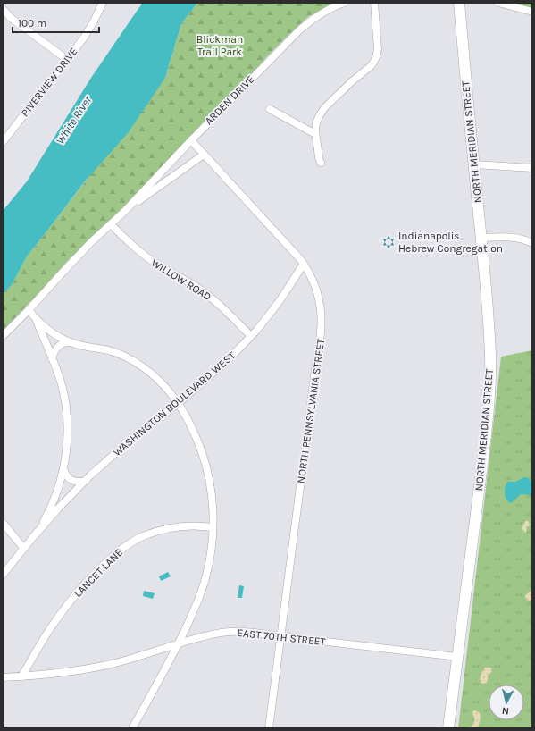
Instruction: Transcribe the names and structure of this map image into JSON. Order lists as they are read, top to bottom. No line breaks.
{"streets":{"main road":["NORTH MERIDIAN STREET"],"street":["RIVERVIEW DRIVE","ARDEN DRIVE","WILLOW ROAD","WASHINGTON BOULEVARD WEST","NORTH PENNSYLVANIA STREET","LANCET LANE","EAST 70TH STREET"]},"crossings":[["ARDEN DRIVE","WILLOW ROAD"],["ARDEN DRIVE","NORTH PENNSYLVANIA STREET"],["NORTH MERIDIAN STREET","EAST 70TH STREET"],["WILLOW ROAD","WASHINGTON BOULEVARD WEST"],["WASHINGTON BOULEVARD WEST","NORTH PENNSYLVANIA STREET"],["NORTH PENNSYLVANIA STREET","EAST 70TH STREET"],["LANCET LANE","EAST 70TH STREET"]],"water":["White River"],"parks":["Blickman Trail Park"],"places":{"synagogue":["Indianapolis Hebrew Congregation"]},"scale_bar":"100 m","north":"bottom"}
